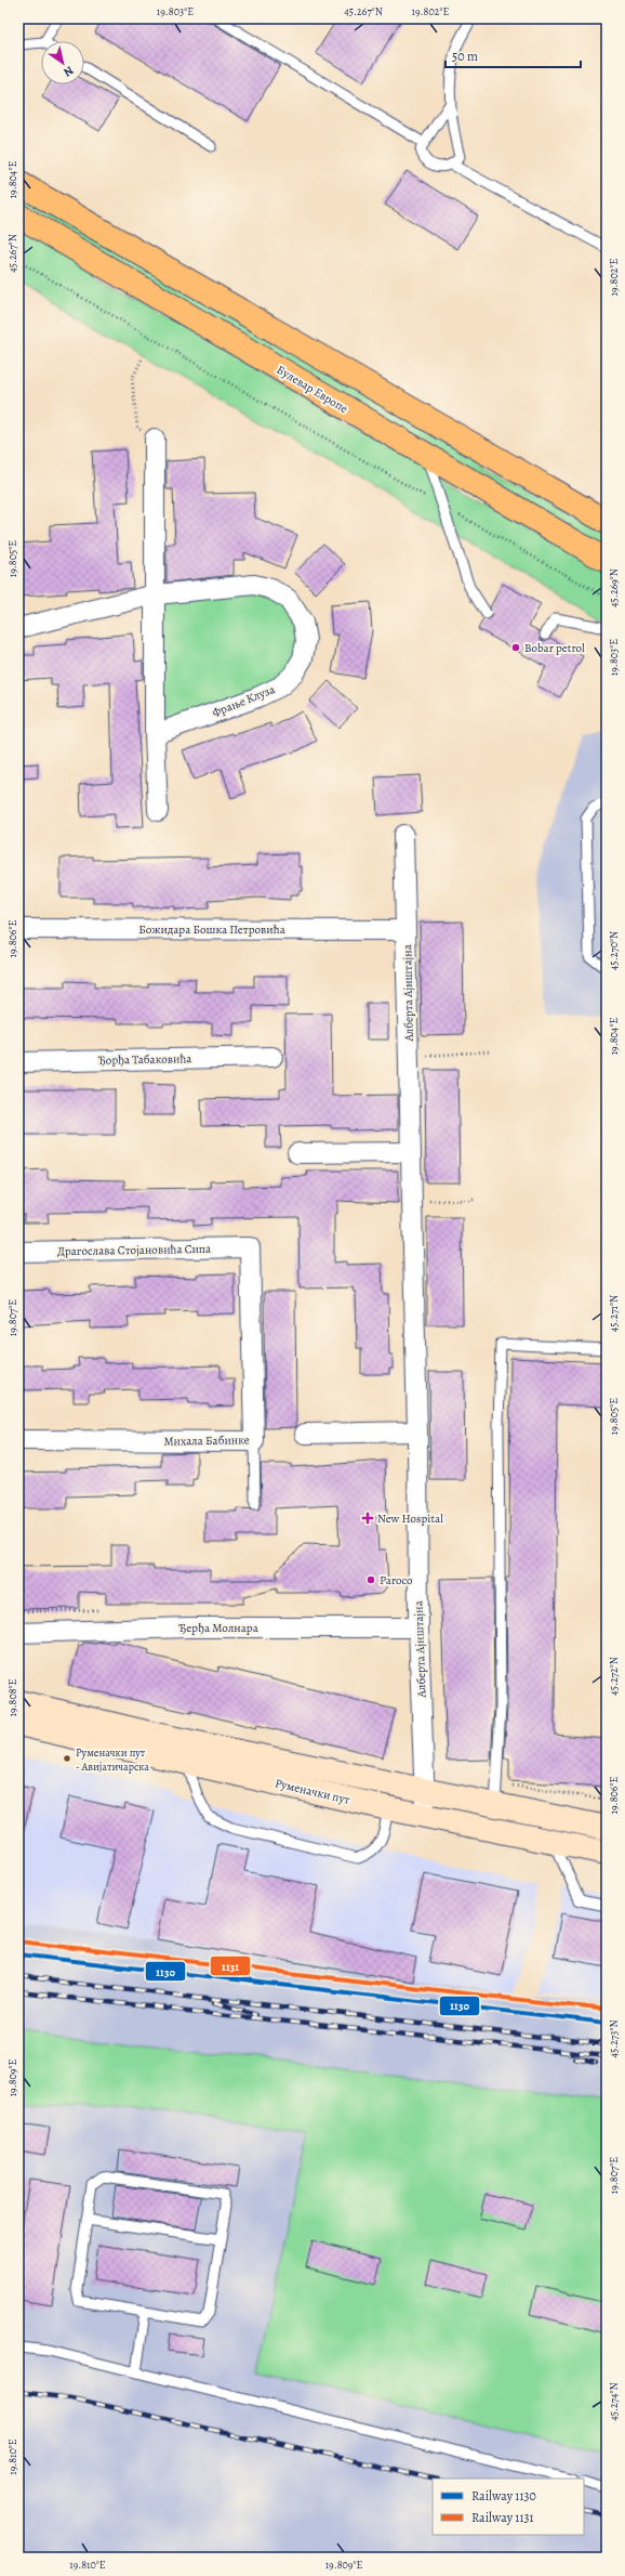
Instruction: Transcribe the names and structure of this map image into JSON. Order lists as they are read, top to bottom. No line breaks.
{"streets":{"main road":["Булевар Европе","Руменачки пут"],"street":["Фрање Клуза","Божидара Бошка Петровића","Алберта Ајнштајна","Ђорђа Табаковића","Драгослава Стојановића Сипа","Михала Бабинке","Ђерђа Молнара"]},"crossings":[["Божидара Бошка Петровића","Алберта Ајнштајна"],["Алберта Ајнштајна","Ђерђа Молнара"],["Алберта Ајнштајна","Руменачки пут"],["Драгослава Стојановића Сипа","Михала Бабинке"]],"places":{"other":["Bobar petrol","Paroco","Руменачки пут - Авијатичарска"],"health":["New Hospital"]},"lines":["rail line 1131","rail line 1130"],"legend":["Railway 1130","Railway 1131"],"scale_bar":"50 m","north":"bottom right","coordinates":["19.803°E","45.267°N","19.802°E","19.804°E","19.805°E","45.269°N","19.806°E","45.270°N","45.271°N","19.807°E","45.272°N","19.808°E","45.273°N","19.809°E","45.274°N","19.810°E"]}
